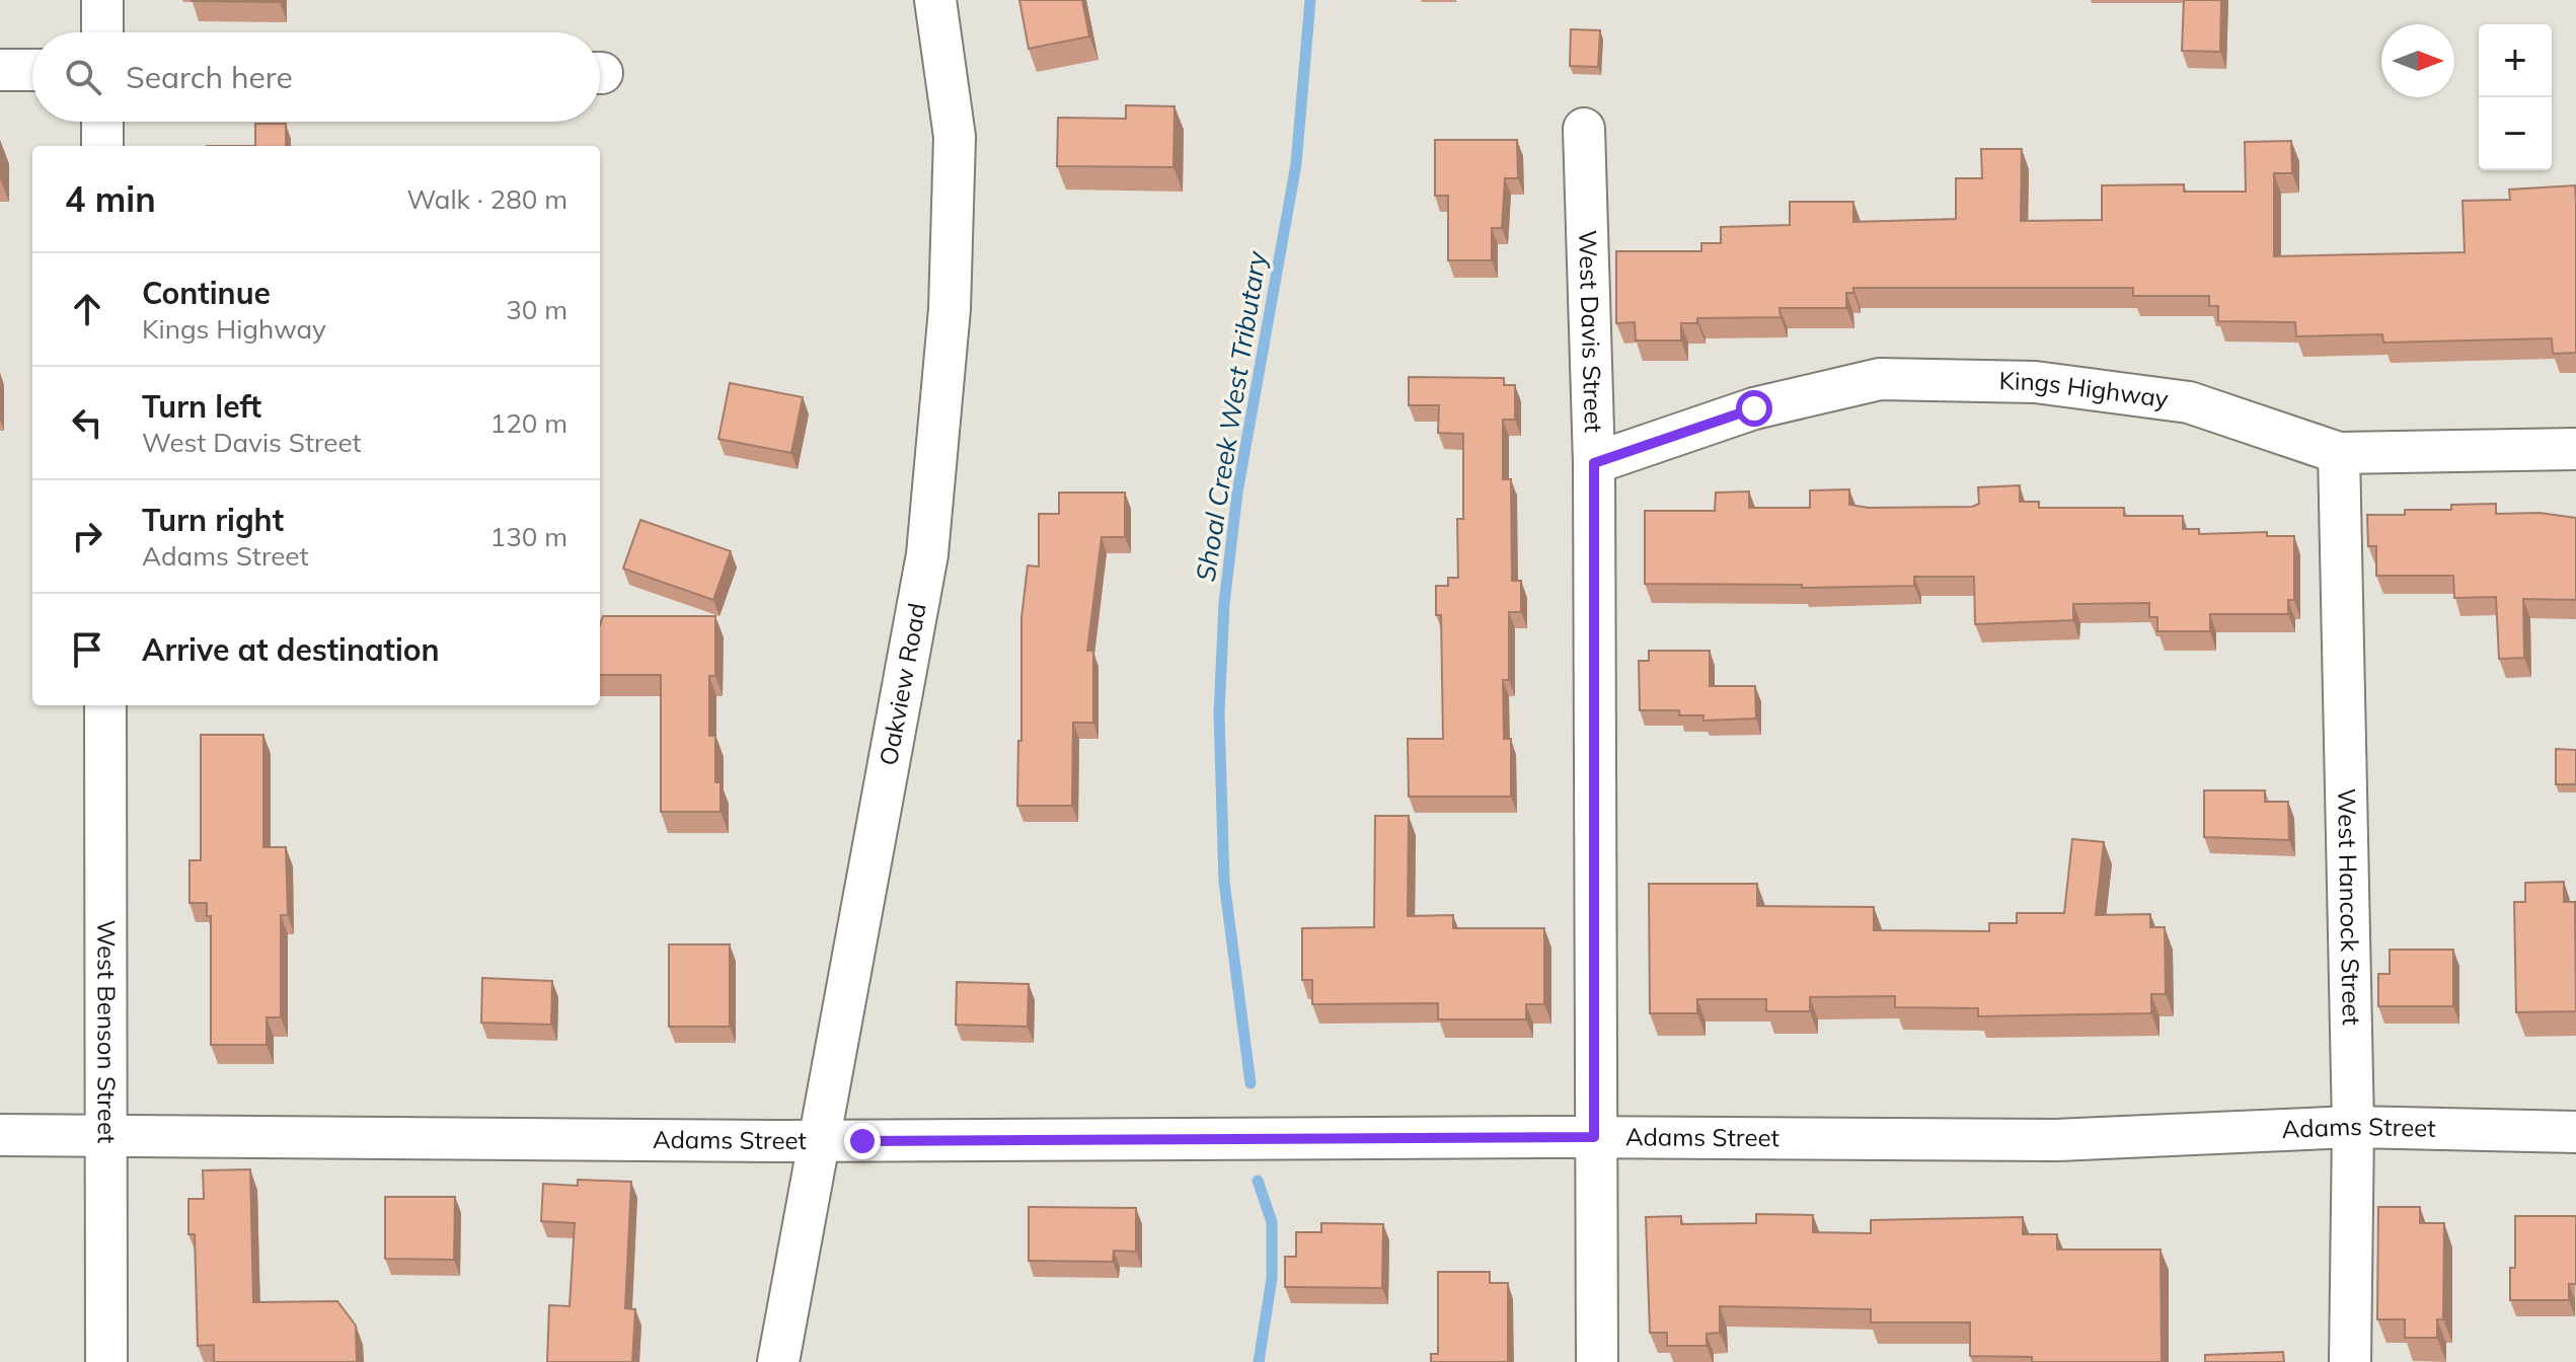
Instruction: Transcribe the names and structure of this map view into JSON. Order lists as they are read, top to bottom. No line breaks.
{"streets":{"street":["West Davis Street","Kings Highway","Oakview Road","West Hancock Street","West Benson Street","Adams Street"]},"crossings":[["West Davis Street","Kings Highway"],["West Davis Street","Adams Street"],["Kings Highway","West Hancock Street"],["Oakview Road","Adams Street"],["West Hancock Street","Adams Street"],["West Benson Street","Adams Street"]],"water":["Shoal Creek West Tributary"],"north":"right","page":{"map_buttons":["+","−"],"search":"Search here","heading":["4 min","Walk · 280 m"],"list":[["Continue","Kings Highway","30 m"],["Turn left","West Davis Street","120 m"],["Turn right","Adams Street","130 m"],"Arrive at destination"]}}
